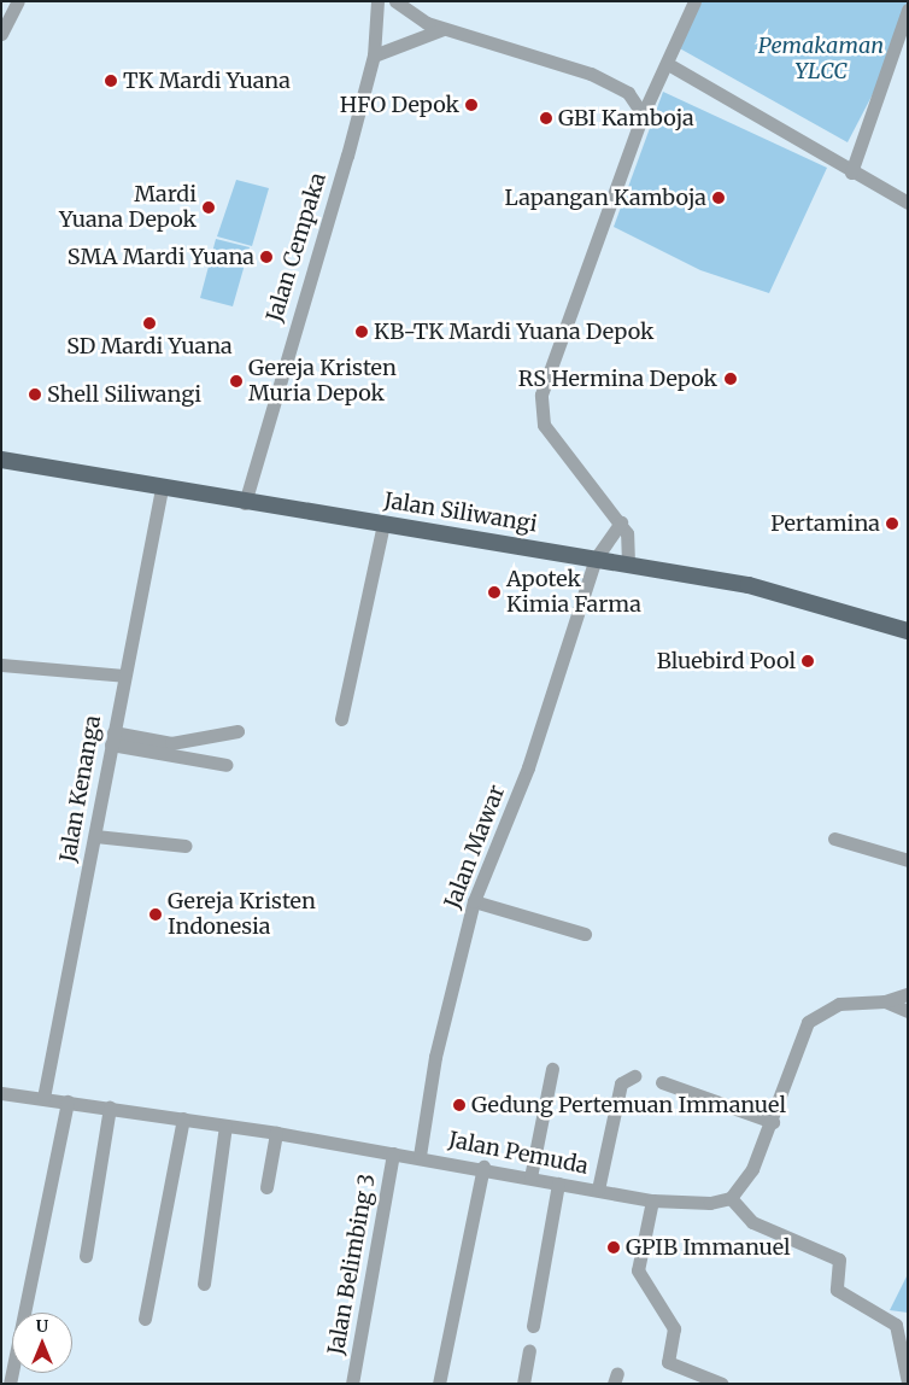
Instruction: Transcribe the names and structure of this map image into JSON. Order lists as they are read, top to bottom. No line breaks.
{"streets":{"main road":["Jalan Siliwangi"],"street":["Jalan Cempaka","Jalan Kenanga","Jalan Mawar","Jalan Pemuda","Jalan Belimbing 3"]},"crossings":[["Jalan Cempaka","Jalan Siliwangi"],["Jalan Siliwangi","Jalan Kenanga"],["Jalan Siliwangi","Jalan Mawar"],["Jalan Kenanga","Jalan Pemuda"],["Jalan Mawar","Jalan Pemuda"],["Jalan Pemuda","Jalan Belimbing 3"]],"parks":["Pemakaman YLCC"],"places":["TK Mardi Yuana","HFO Depok","GBI Kamboja","Lapangan Kamboja","Mardi Yuana Depok","SMA Mardi Yuana","SD Mardi Yuana","KB-TK Mardi Yuana Depok","RS Hermina Depok","Gereja Kristen Muria Depok","Shell Siliwangi","Pertamina","Apotek Kimia Farma","Bluebird Pool","Gereja Kristen Indonesia","Gedung Pertemuan Immanuel","GPIB Immanuel"],"north":"top"}
